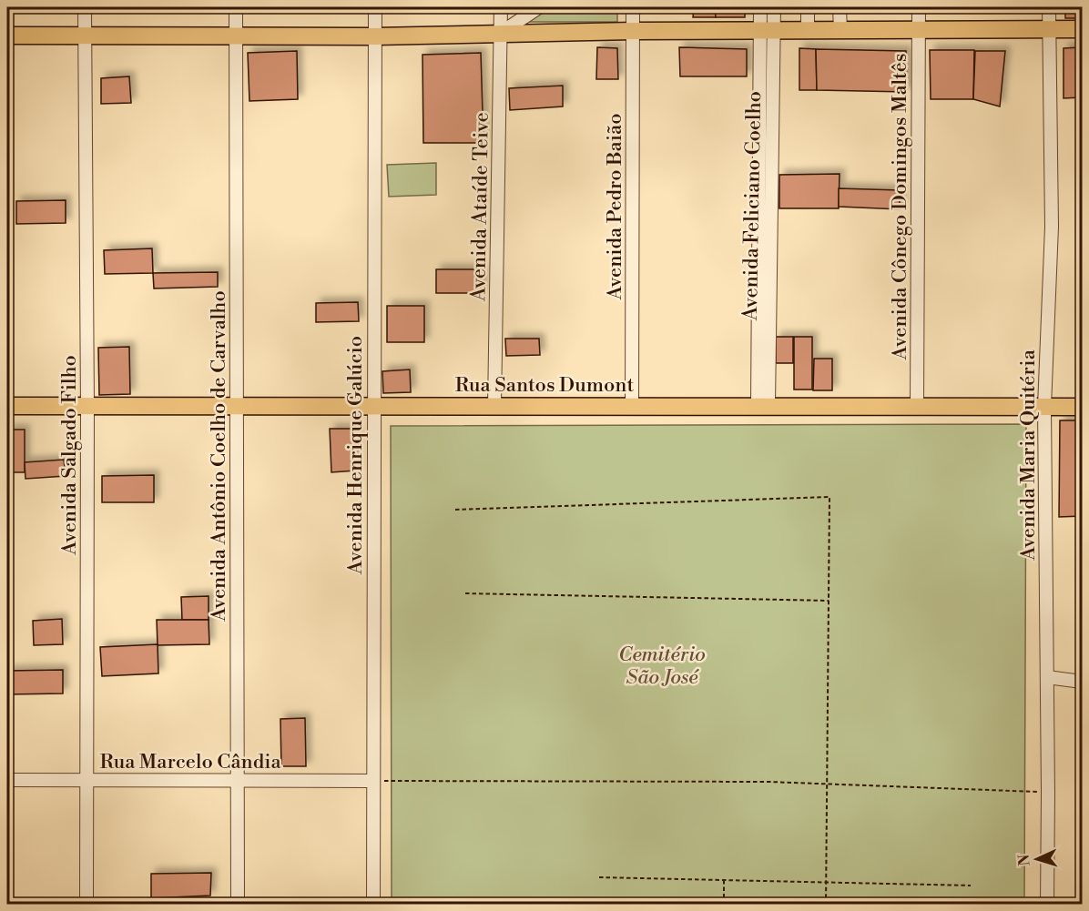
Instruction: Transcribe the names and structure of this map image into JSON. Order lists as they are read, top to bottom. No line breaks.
{"streets":{"main road":["Rua Santos Dumont"],"street":["Avenida Feliciano Coelho","Avenida Ataíde Teive","Avenida Pedro Baião","Avenida Cônego Domingos Maltês","Avenida Salgado Filho","Avenida Henrique Galúcio","Avenida Maria Quitéria","Avenida Antônio Coelho de Carvalho","Rua Marcelo Cândia"]},"crossings":[["Avenida Feliciano Coelho","Rua Santos Dumont"],["Avenida Ataíde Teive","Rua Santos Dumont"],["Avenida Pedro Baião","Rua Santos Dumont"],["Avenida Cônego Domingos Maltês","Rua Santos Dumont"],["Rua Santos Dumont","Avenida Salgado Filho"],["Rua Santos Dumont","Avenida Henrique Galúcio"],["Rua Santos Dumont","Avenida Maria Quitéria"],["Rua Santos Dumont","Avenida Antônio Coelho de Carvalho"],["Avenida Salgado Filho","Rua Marcelo Cândia"],["Avenida Henrique Galúcio","Rua Marcelo Cândia"],["Avenida Antônio Coelho de Carvalho","Rua Marcelo Cândia"]],"parks":["Cemitério São José"],"north":"left"}
